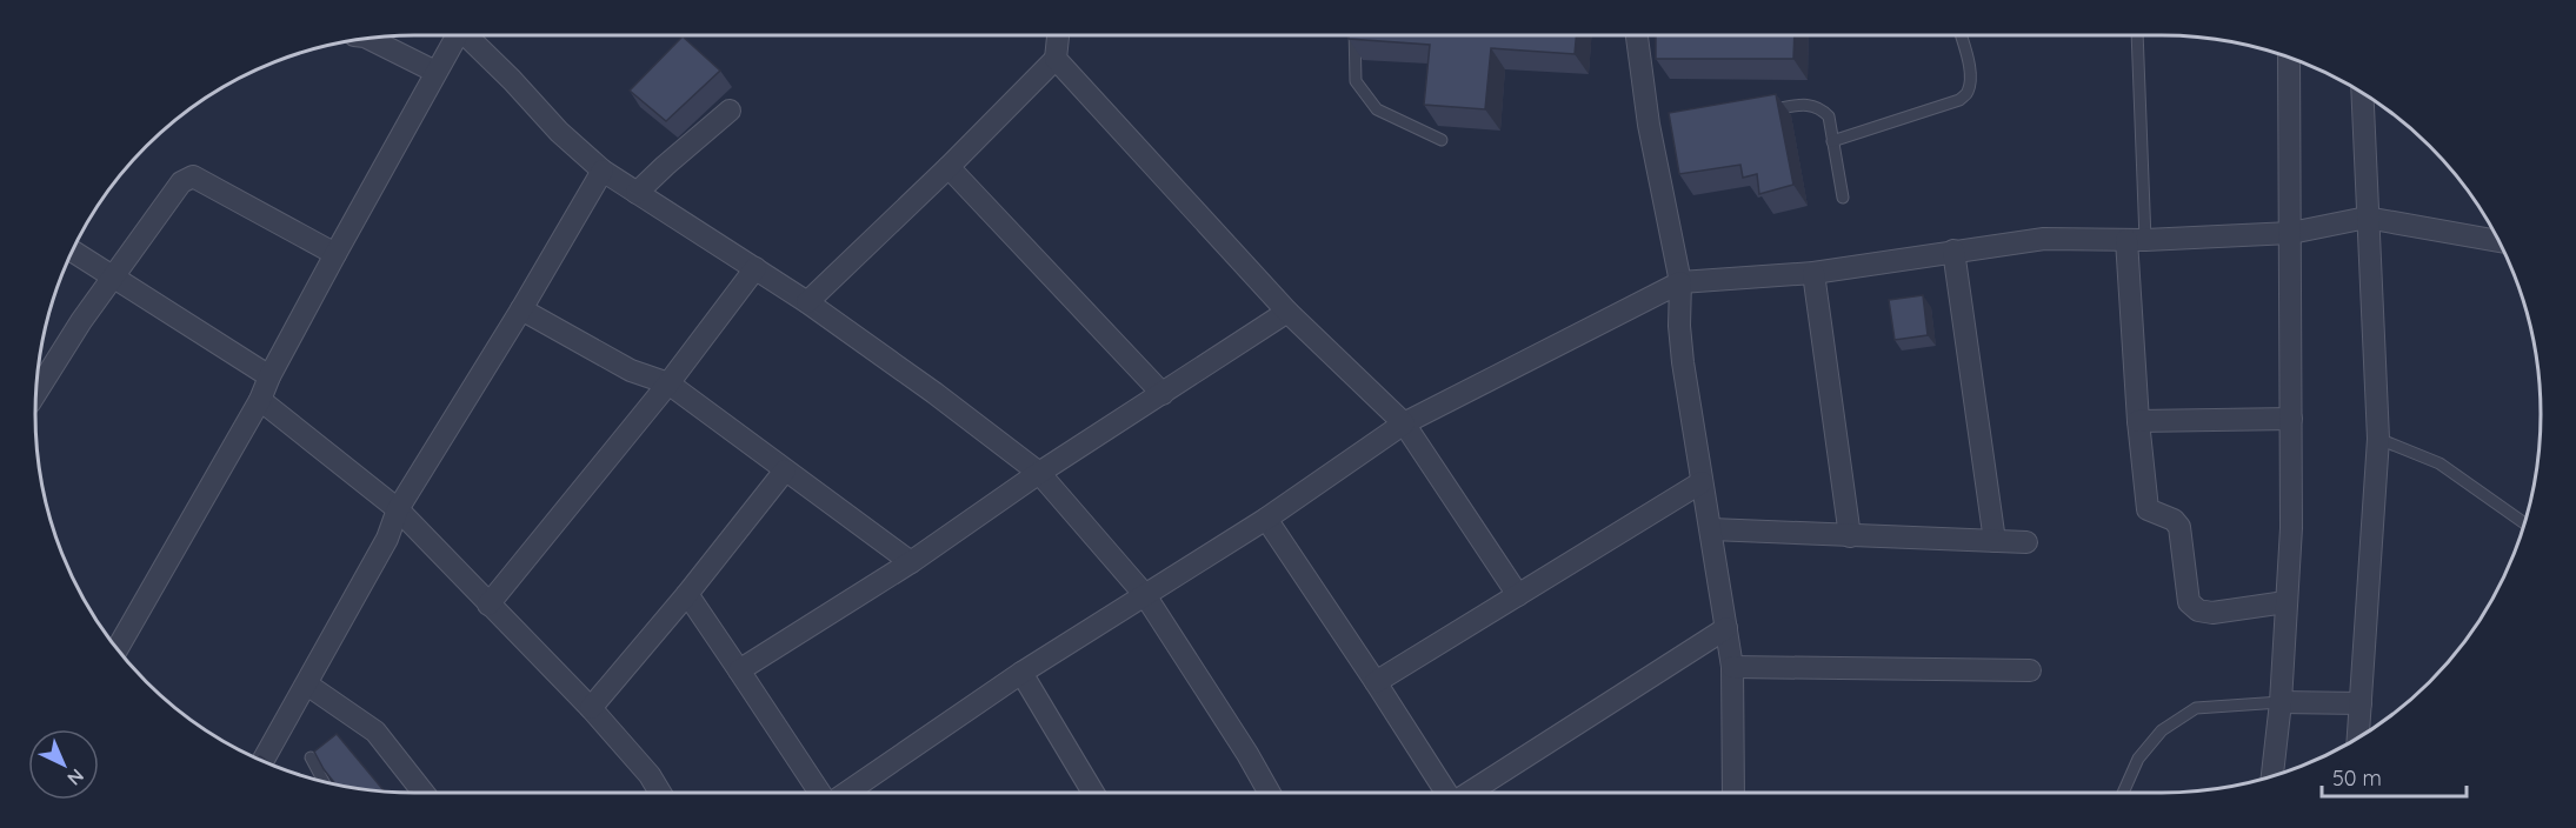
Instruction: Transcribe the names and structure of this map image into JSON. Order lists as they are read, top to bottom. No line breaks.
{"scale_bar":"50 m","north":"bottom right"}
